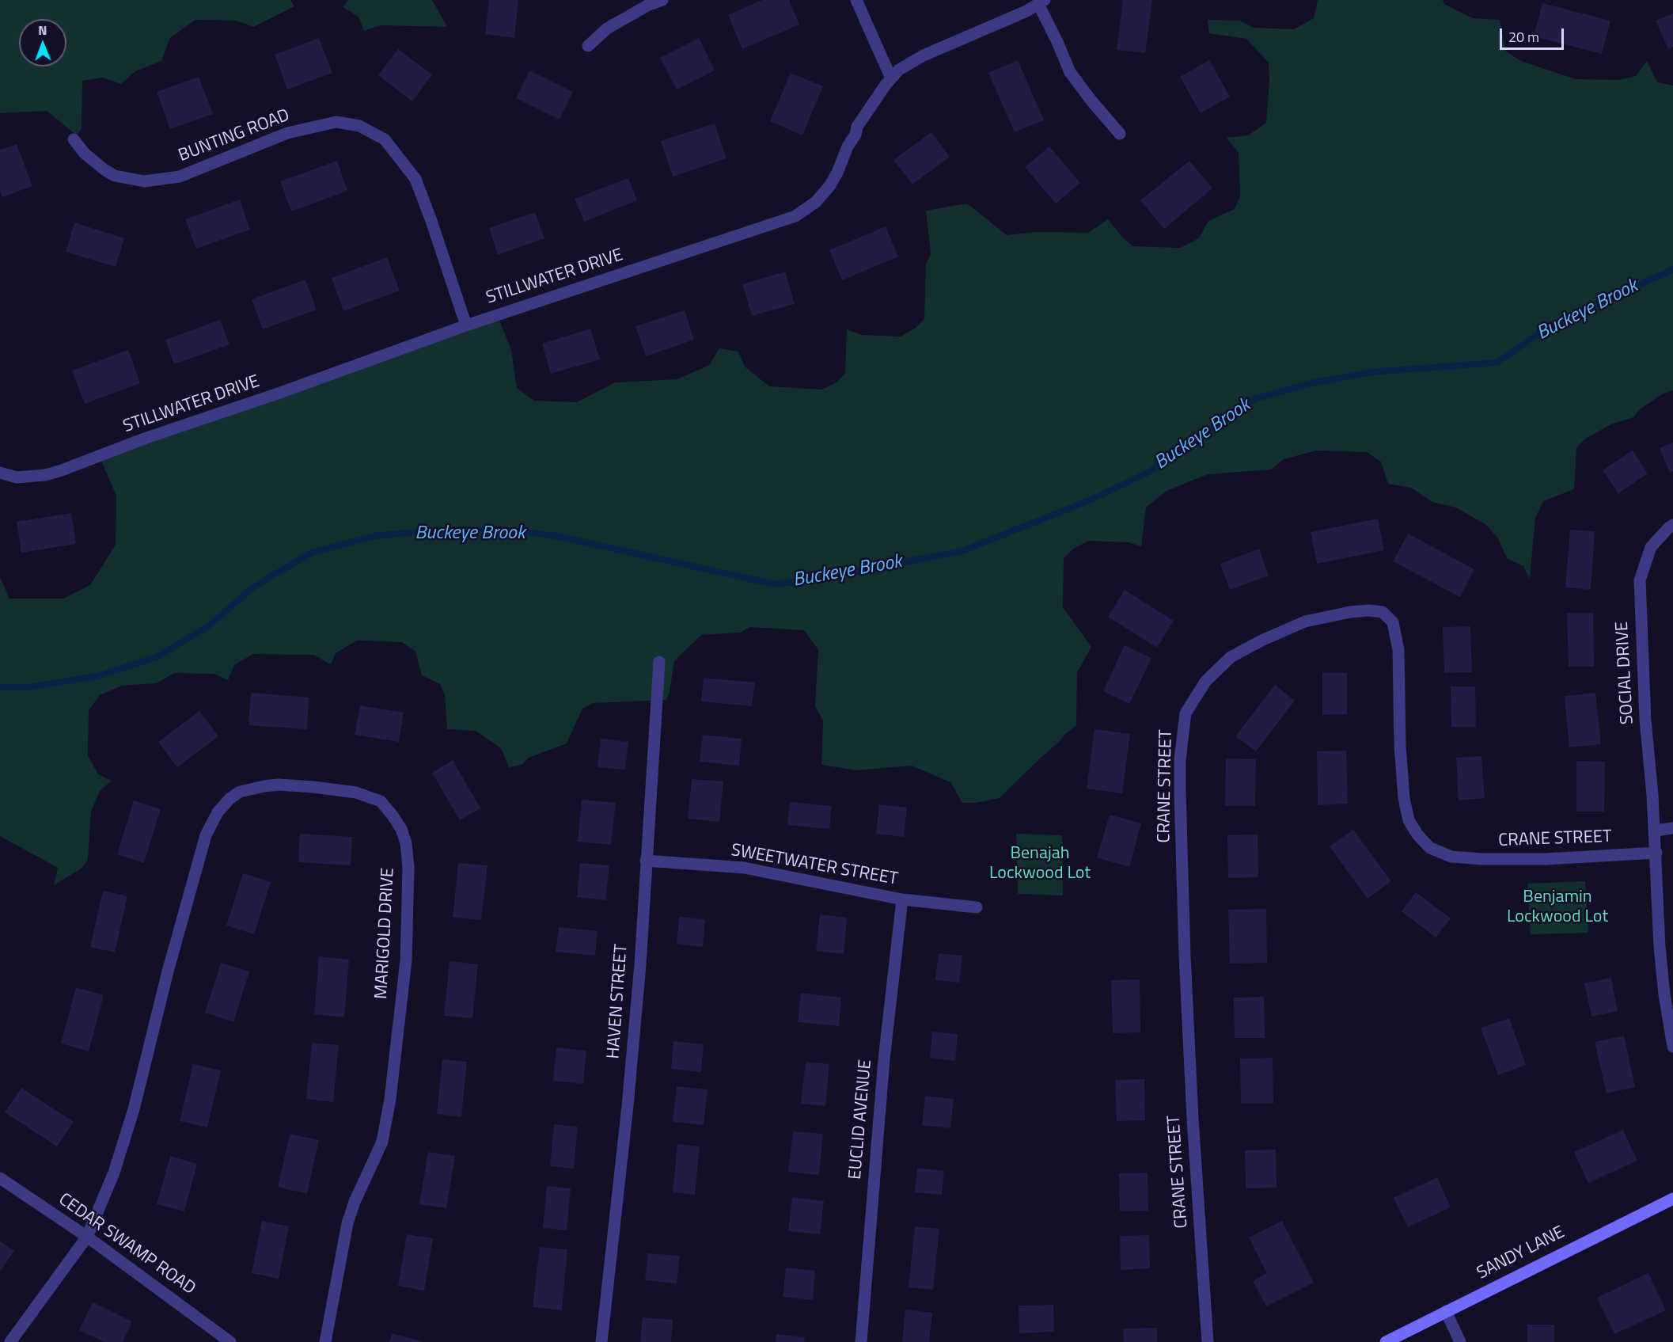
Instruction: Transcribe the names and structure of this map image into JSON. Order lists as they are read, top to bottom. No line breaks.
{"streets":{"main road":["SANDY LANE"],"street":["BUNTING ROAD","STILLWATER DRIVE","SOCIAL DRIVE","CRANE STREET","SWEETWATER STREET","MARIGOLD DRIVE","HAVEN STREET","EUCLID AVENUE","CEDAR SWAMP ROAD"]},"crossings":[["BUNTING ROAD","STILLWATER DRIVE"],["SOCIAL DRIVE","CRANE STREET"],["SWEETWATER STREET","HAVEN STREET"],["SWEETWATER STREET","EUCLID AVENUE"],["MARIGOLD DRIVE","CEDAR SWAMP ROAD"]],"water":["Buckeye Brook"],"parks":["Benajah Lockwood Lot","Benjamin Lockwood Lot"],"scale_bar":"20 m","north":"top"}
